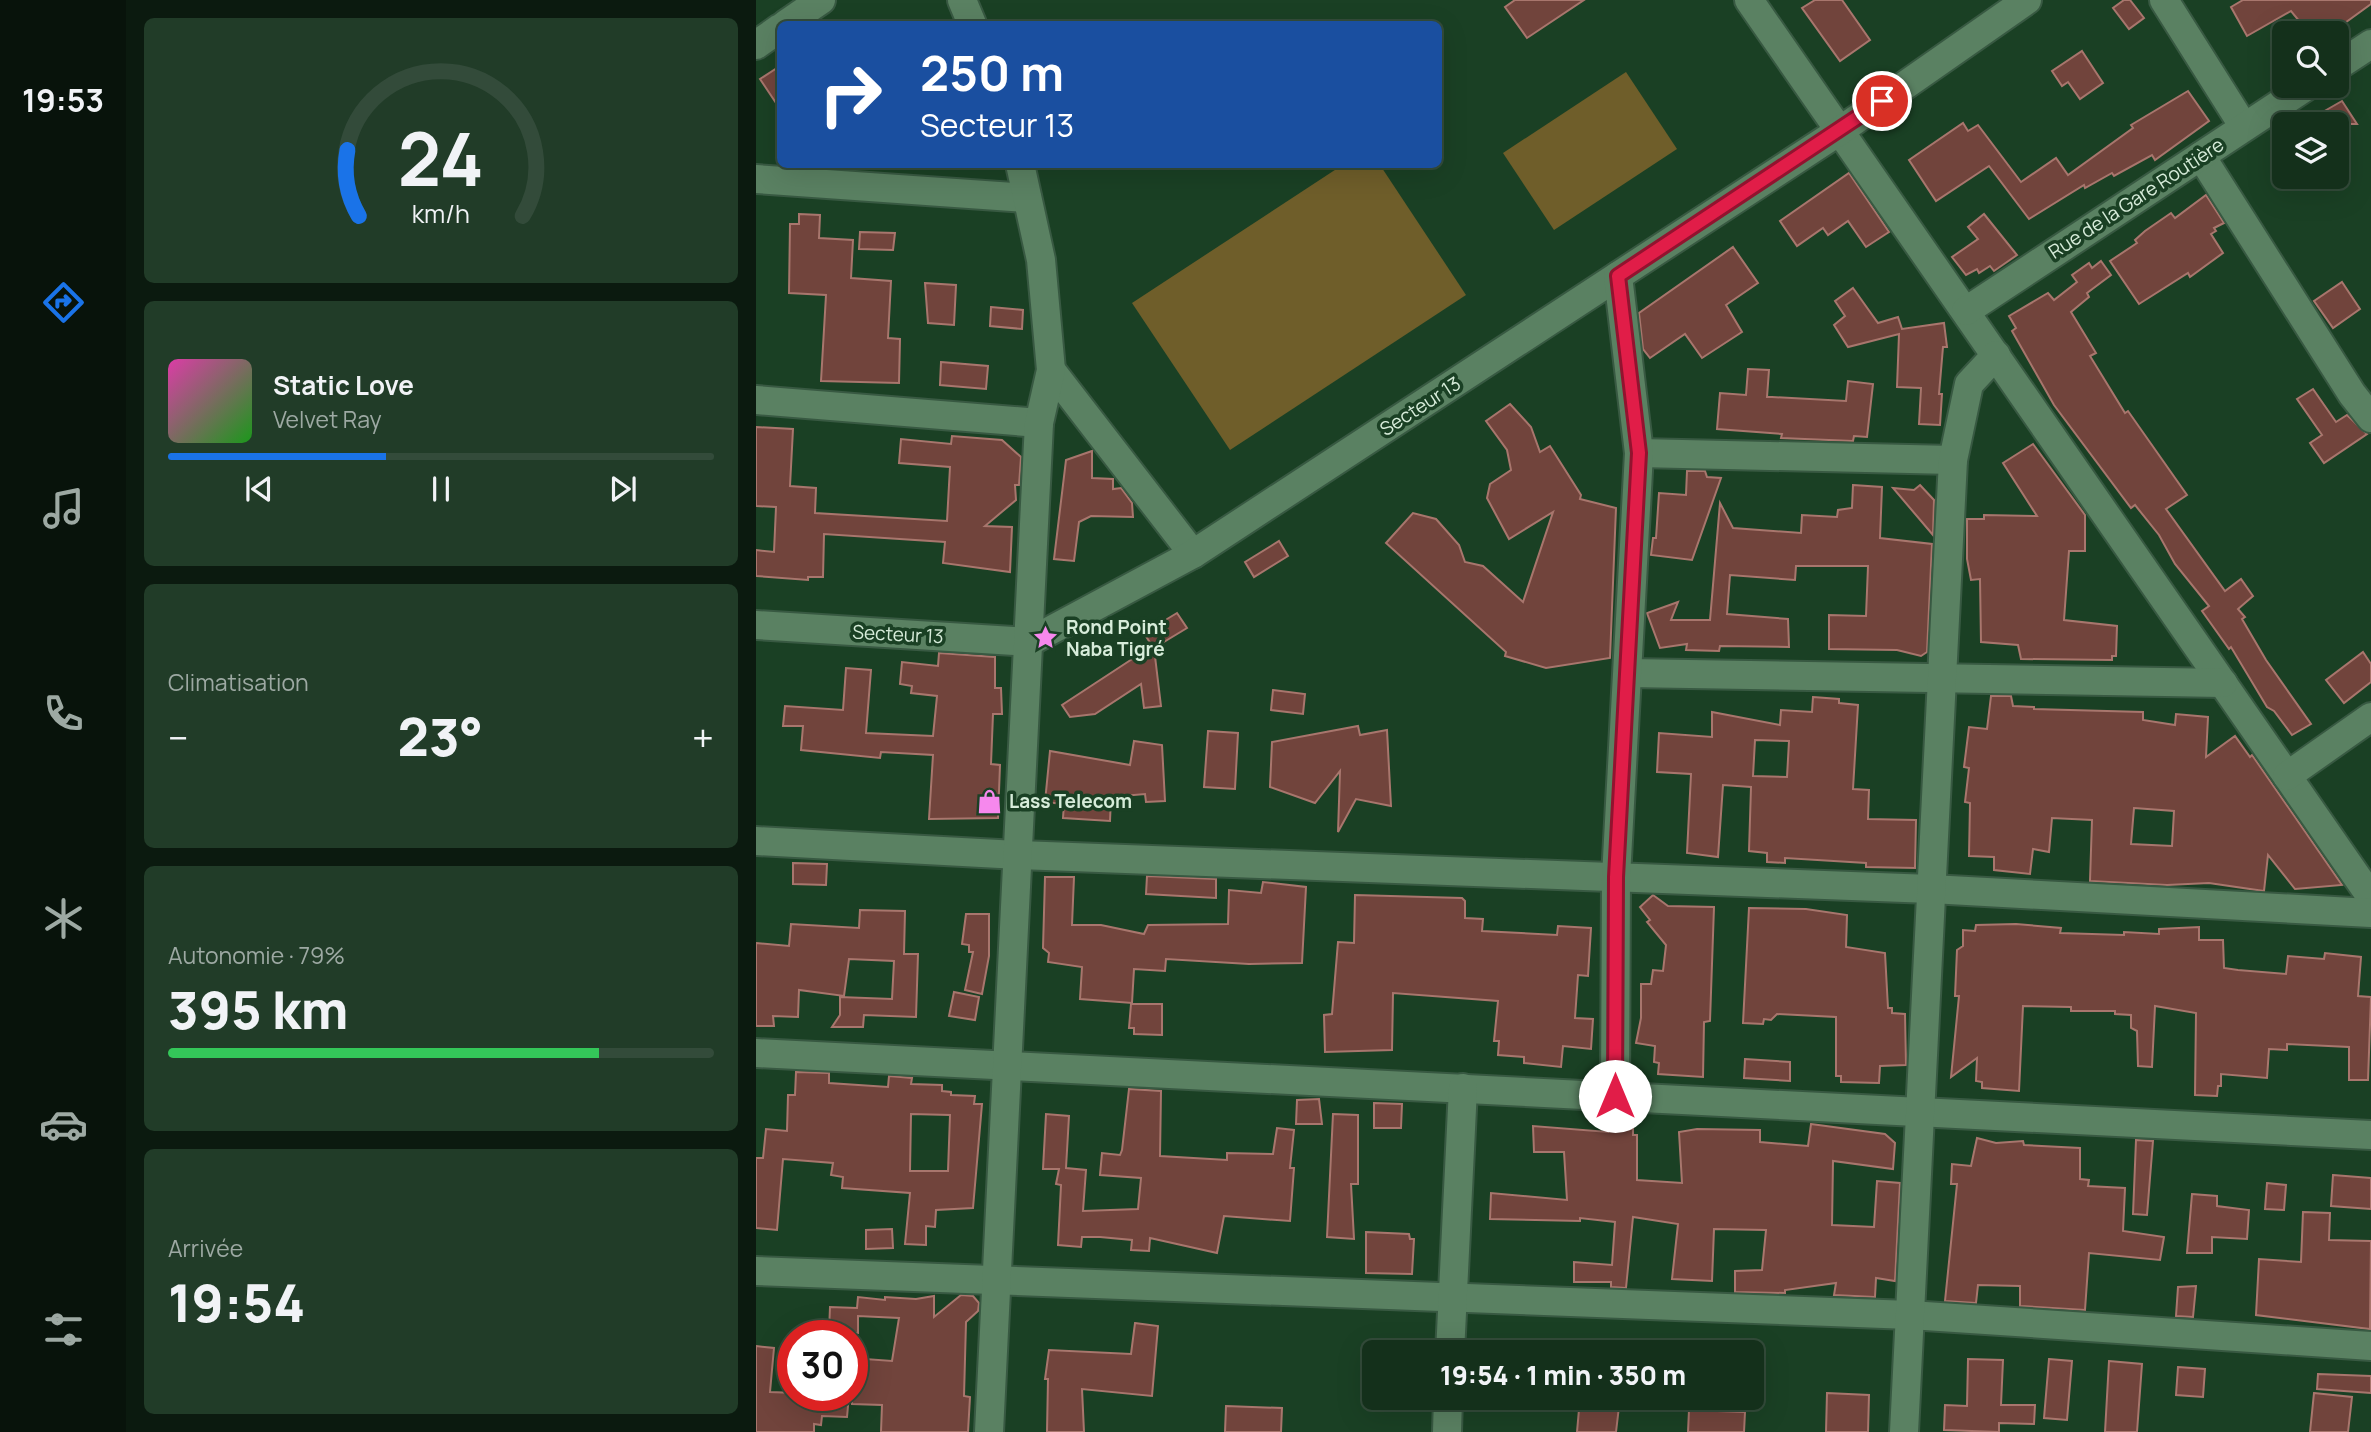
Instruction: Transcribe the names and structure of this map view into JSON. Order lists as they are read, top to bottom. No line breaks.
{"streets":{"street":["Rue de la Gare Routière","Secteur 13"]},"places":{"place":["Rond Point Naba Tigré"],"shop":["Lass Telecom"]},"page":{"tabs":"19:53","turn":["250 m","Secteur 13"],"song":["Static Love","Velvet Ray"],"tile":["Climatisation",["Autonomie · 79%","395 km"],["Arrivée","19:54"]],"heat":["−","23°","+"],"limit":"30","trip":"19:54 · 1 min · 350 m","gauge":["24","km/h"]}}
